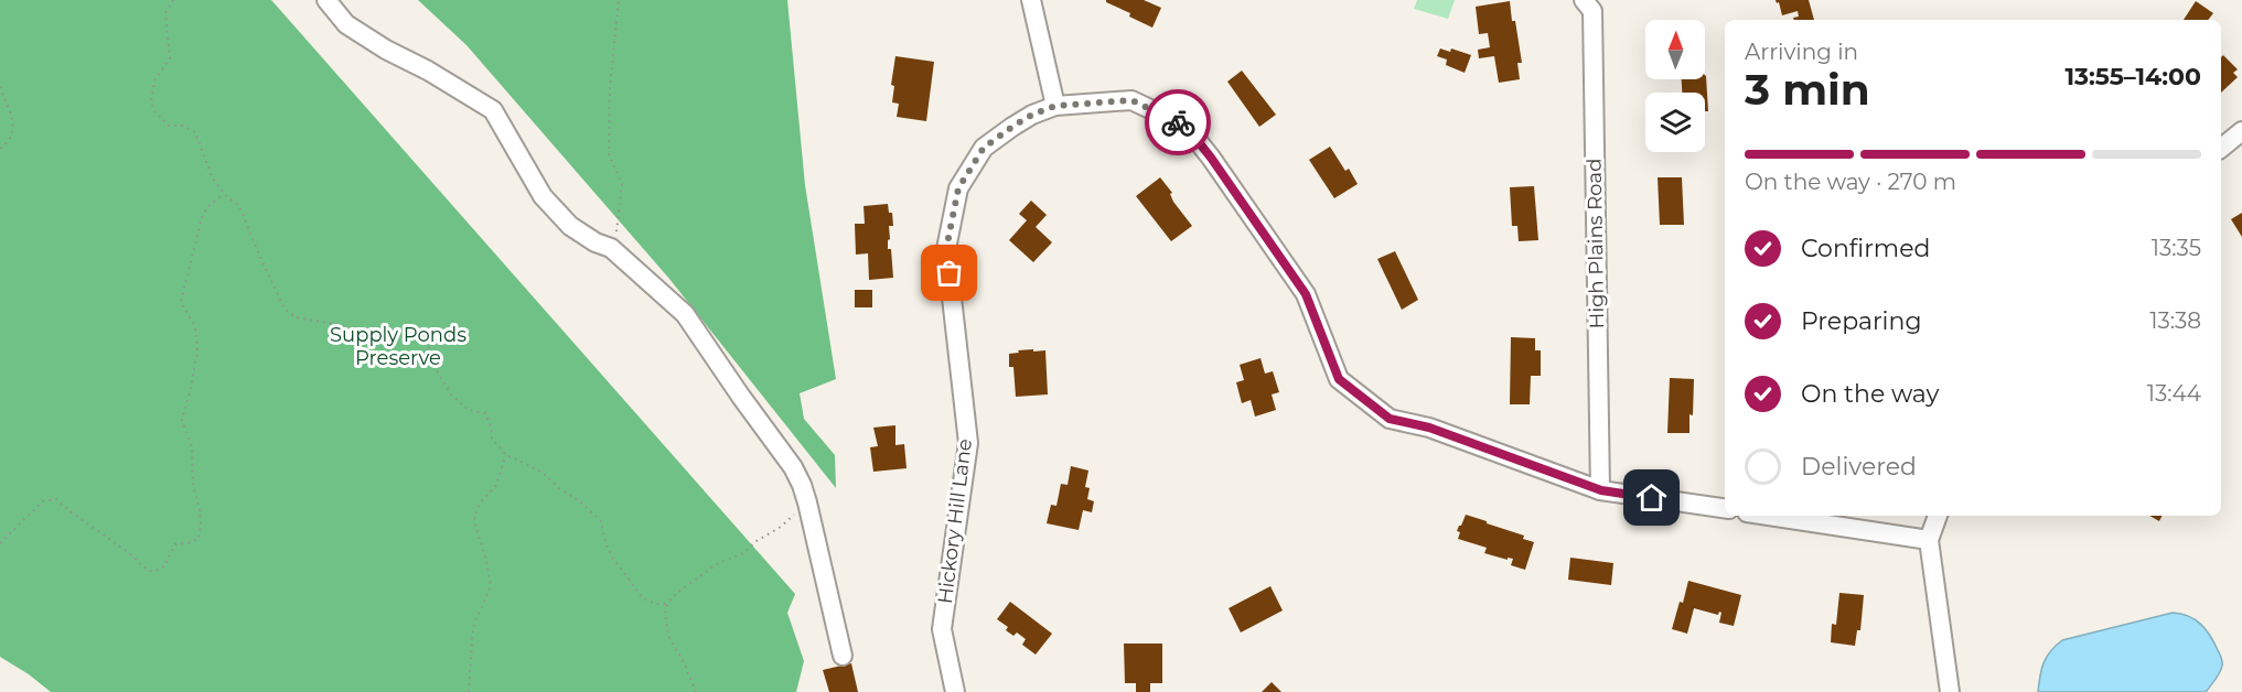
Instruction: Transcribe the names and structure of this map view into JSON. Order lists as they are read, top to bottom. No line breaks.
{"streets":{"street":["High Plains Road","Hickory Hill Lane"]},"crossings":[["High Plains Road","Hickory Hill Lane"]],"parks":["Supply Ponds Preserve"],"north":"top","page":{"heading":["3 min","Arriving in","13:55–14:00"],"bar":"On the way · 270 m","list":[["Confirmed","13:35"],["Preparing","13:38"],["On the way","13:44"],"Delivered"]}}
